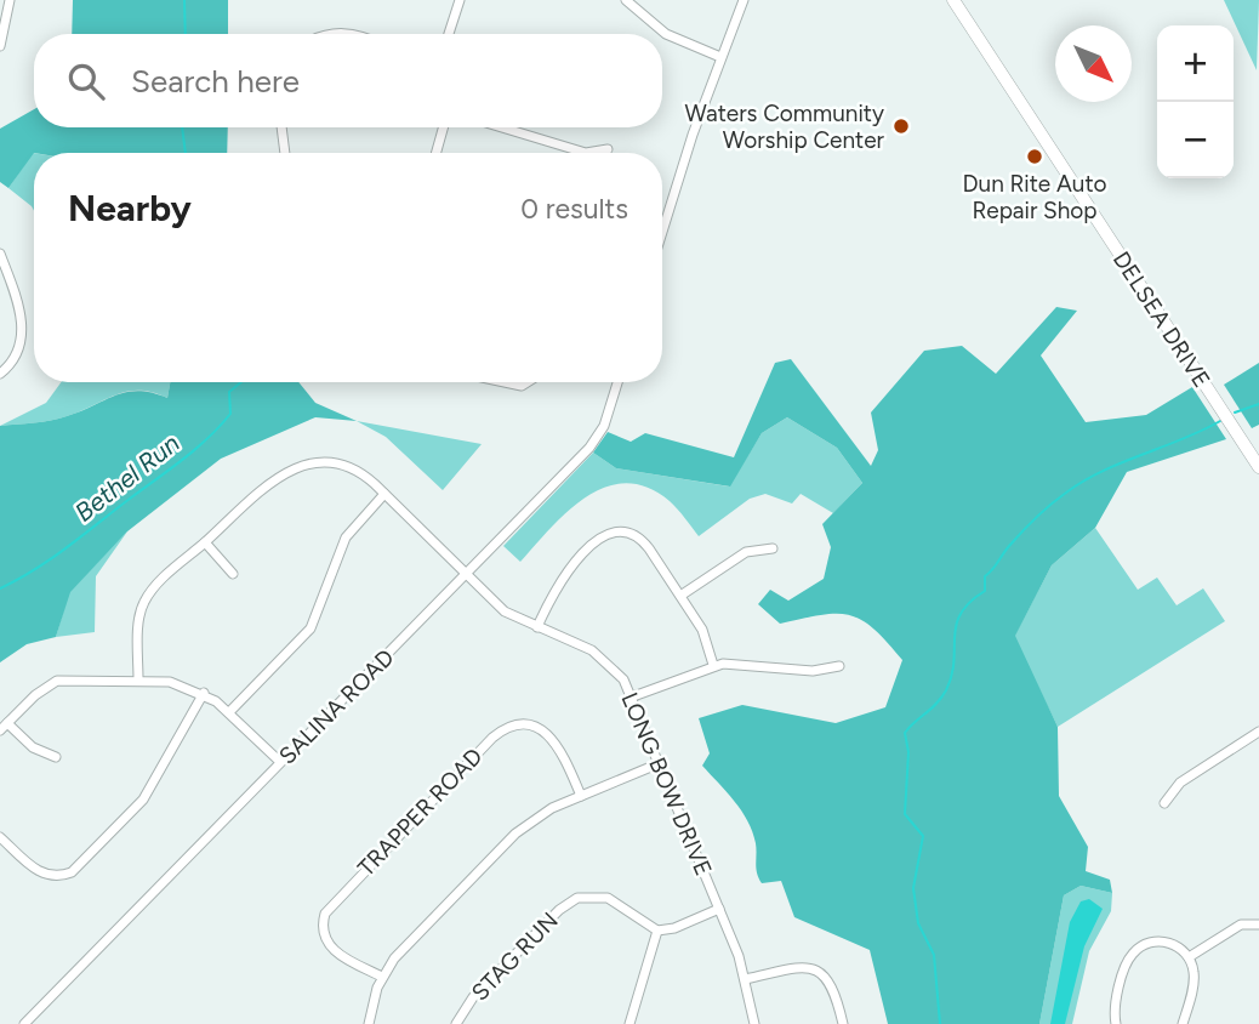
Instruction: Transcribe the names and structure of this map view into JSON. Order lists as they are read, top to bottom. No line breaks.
{"streets":{"main road":["DELSEA DRIVE"],"street":["SALINA ROAD","LONG BOW DRIVE","TRAPPER ROAD","STAG RUN"]},"crossings":[["SALINA ROAD","LONG BOW DRIVE"]],"water":["Bethel Run"],"places":["Waters Community Worship Center","Dun Rite Auto Repair Shop"],"north":"bottom right","page":{"map_buttons":["+","−"],"search":"Search here","heading":["Nearby","0 results"]}}
